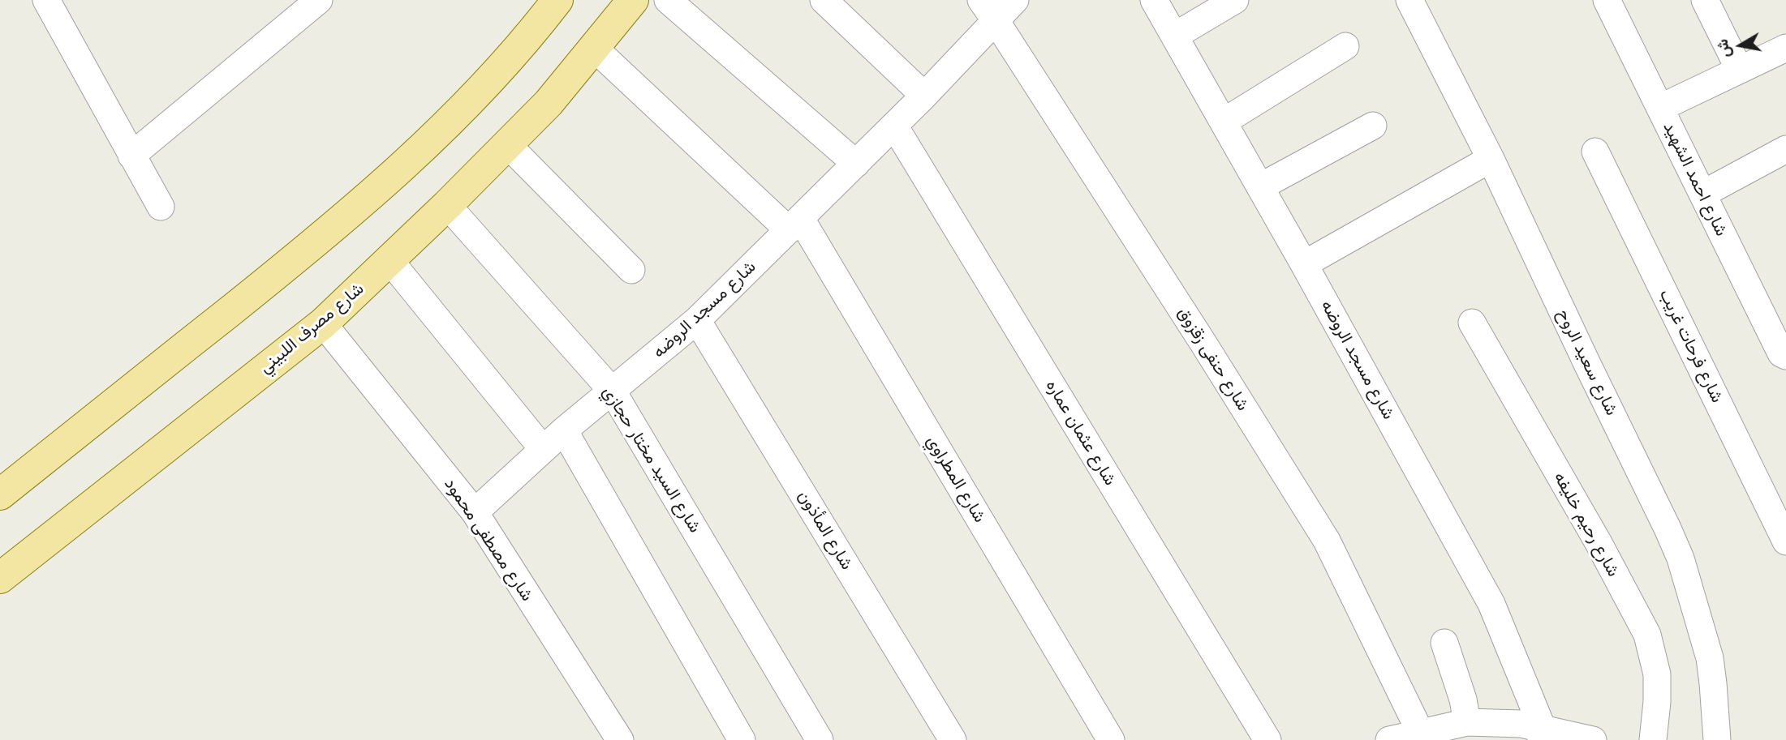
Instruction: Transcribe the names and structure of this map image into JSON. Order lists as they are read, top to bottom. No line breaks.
{"streets":{"main road":["شارع مصرف اللبيني"],"street":["شارع احمد الشهيد","شارع مسجد الروضه","شارع فرحات غريب","شارع حنفى زقزوق","شارع سعيد الروح","شارع عثمان عماره","شارع السيد مختار حجازي","شارع المطراوي","شارع رحيم خليفه","شارع المأذون","شارع مصطفى محمود"]},"crossings":[["شارع مسجد الروضه","شارع حنفى زقزوق"],["شارع مسجد الروضه","شارع عثمان عماره"],["شارع مسجد الروضه","شارع السيد مختار حجازي"],["شارع مسجد الروضه","شارع المطراوي"],["شارع مسجد الروضه","شارع المأذون"],["شارع مسجد الروضه","شارع مصطفى محمود"],["شارع مصرف اللبيني","شارع السيد مختار حجازي"],["شارع مصرف اللبيني","شارع المطراوي"],["شارع مصرف اللبيني","شارع مصطفى محمود"]],"north":"left"}
